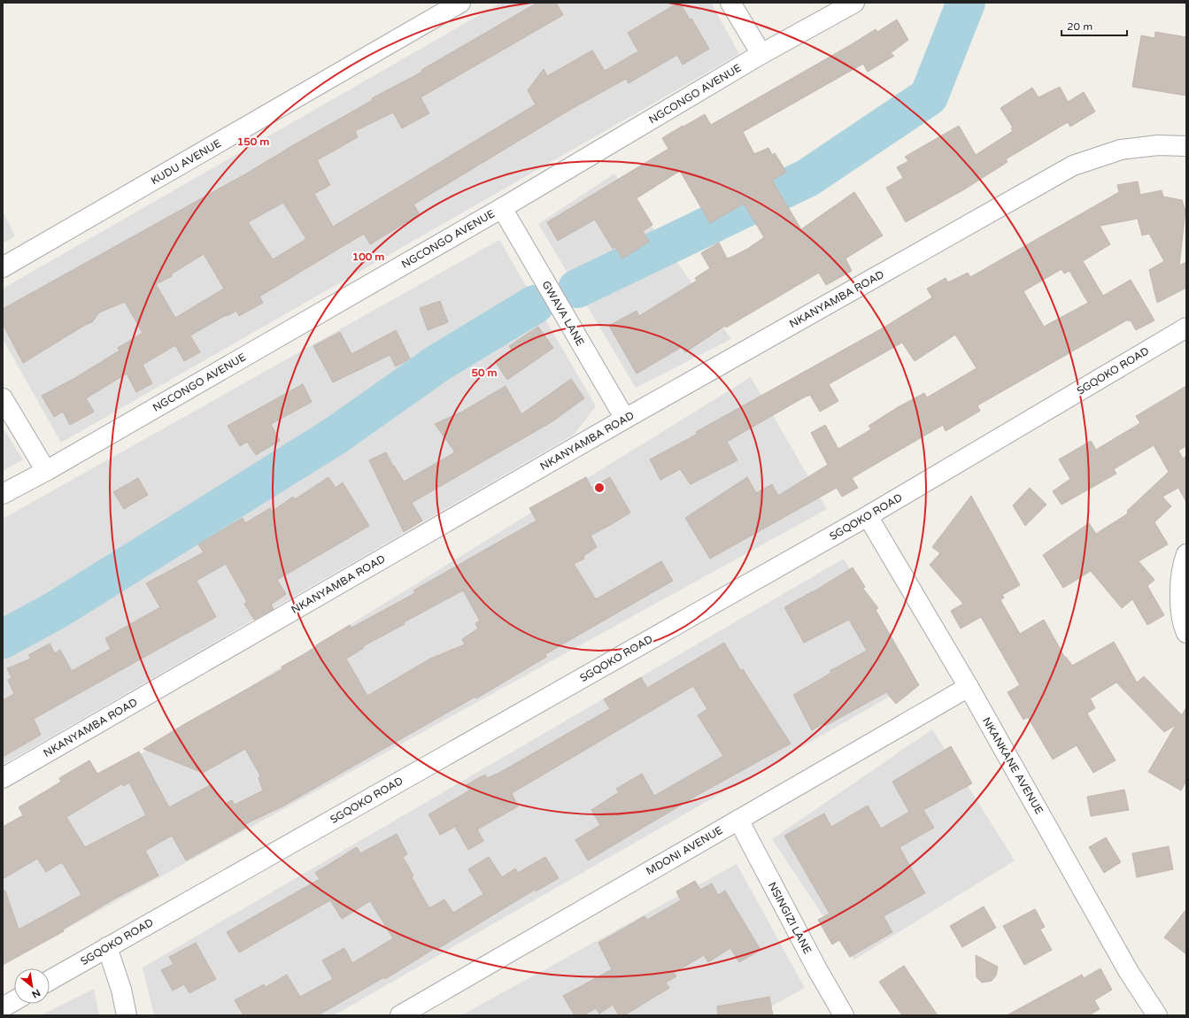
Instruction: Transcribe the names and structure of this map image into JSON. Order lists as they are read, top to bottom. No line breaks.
{"streets":{"street":["NGCONGO AVENUE","KUDU AVENUE","NKANYAMBA ROAD","GWAVA LANE","SGQOKO ROAD","NKANKANE AVENUE","MDONI AVENUE","NSINGIZI LANE"]},"crossings":[["NGCONGO AVENUE","GWAVA LANE"],["NKANYAMBA ROAD","GWAVA LANE"],["SGQOKO ROAD","NKANKANE AVENUE"],["NKANKANE AVENUE","MDONI AVENUE"],["MDONI AVENUE","NSINGIZI LANE"]],"scale_bar":"20 m","north":"bottom right","rings":["150 m","100 m","50 m"]}
